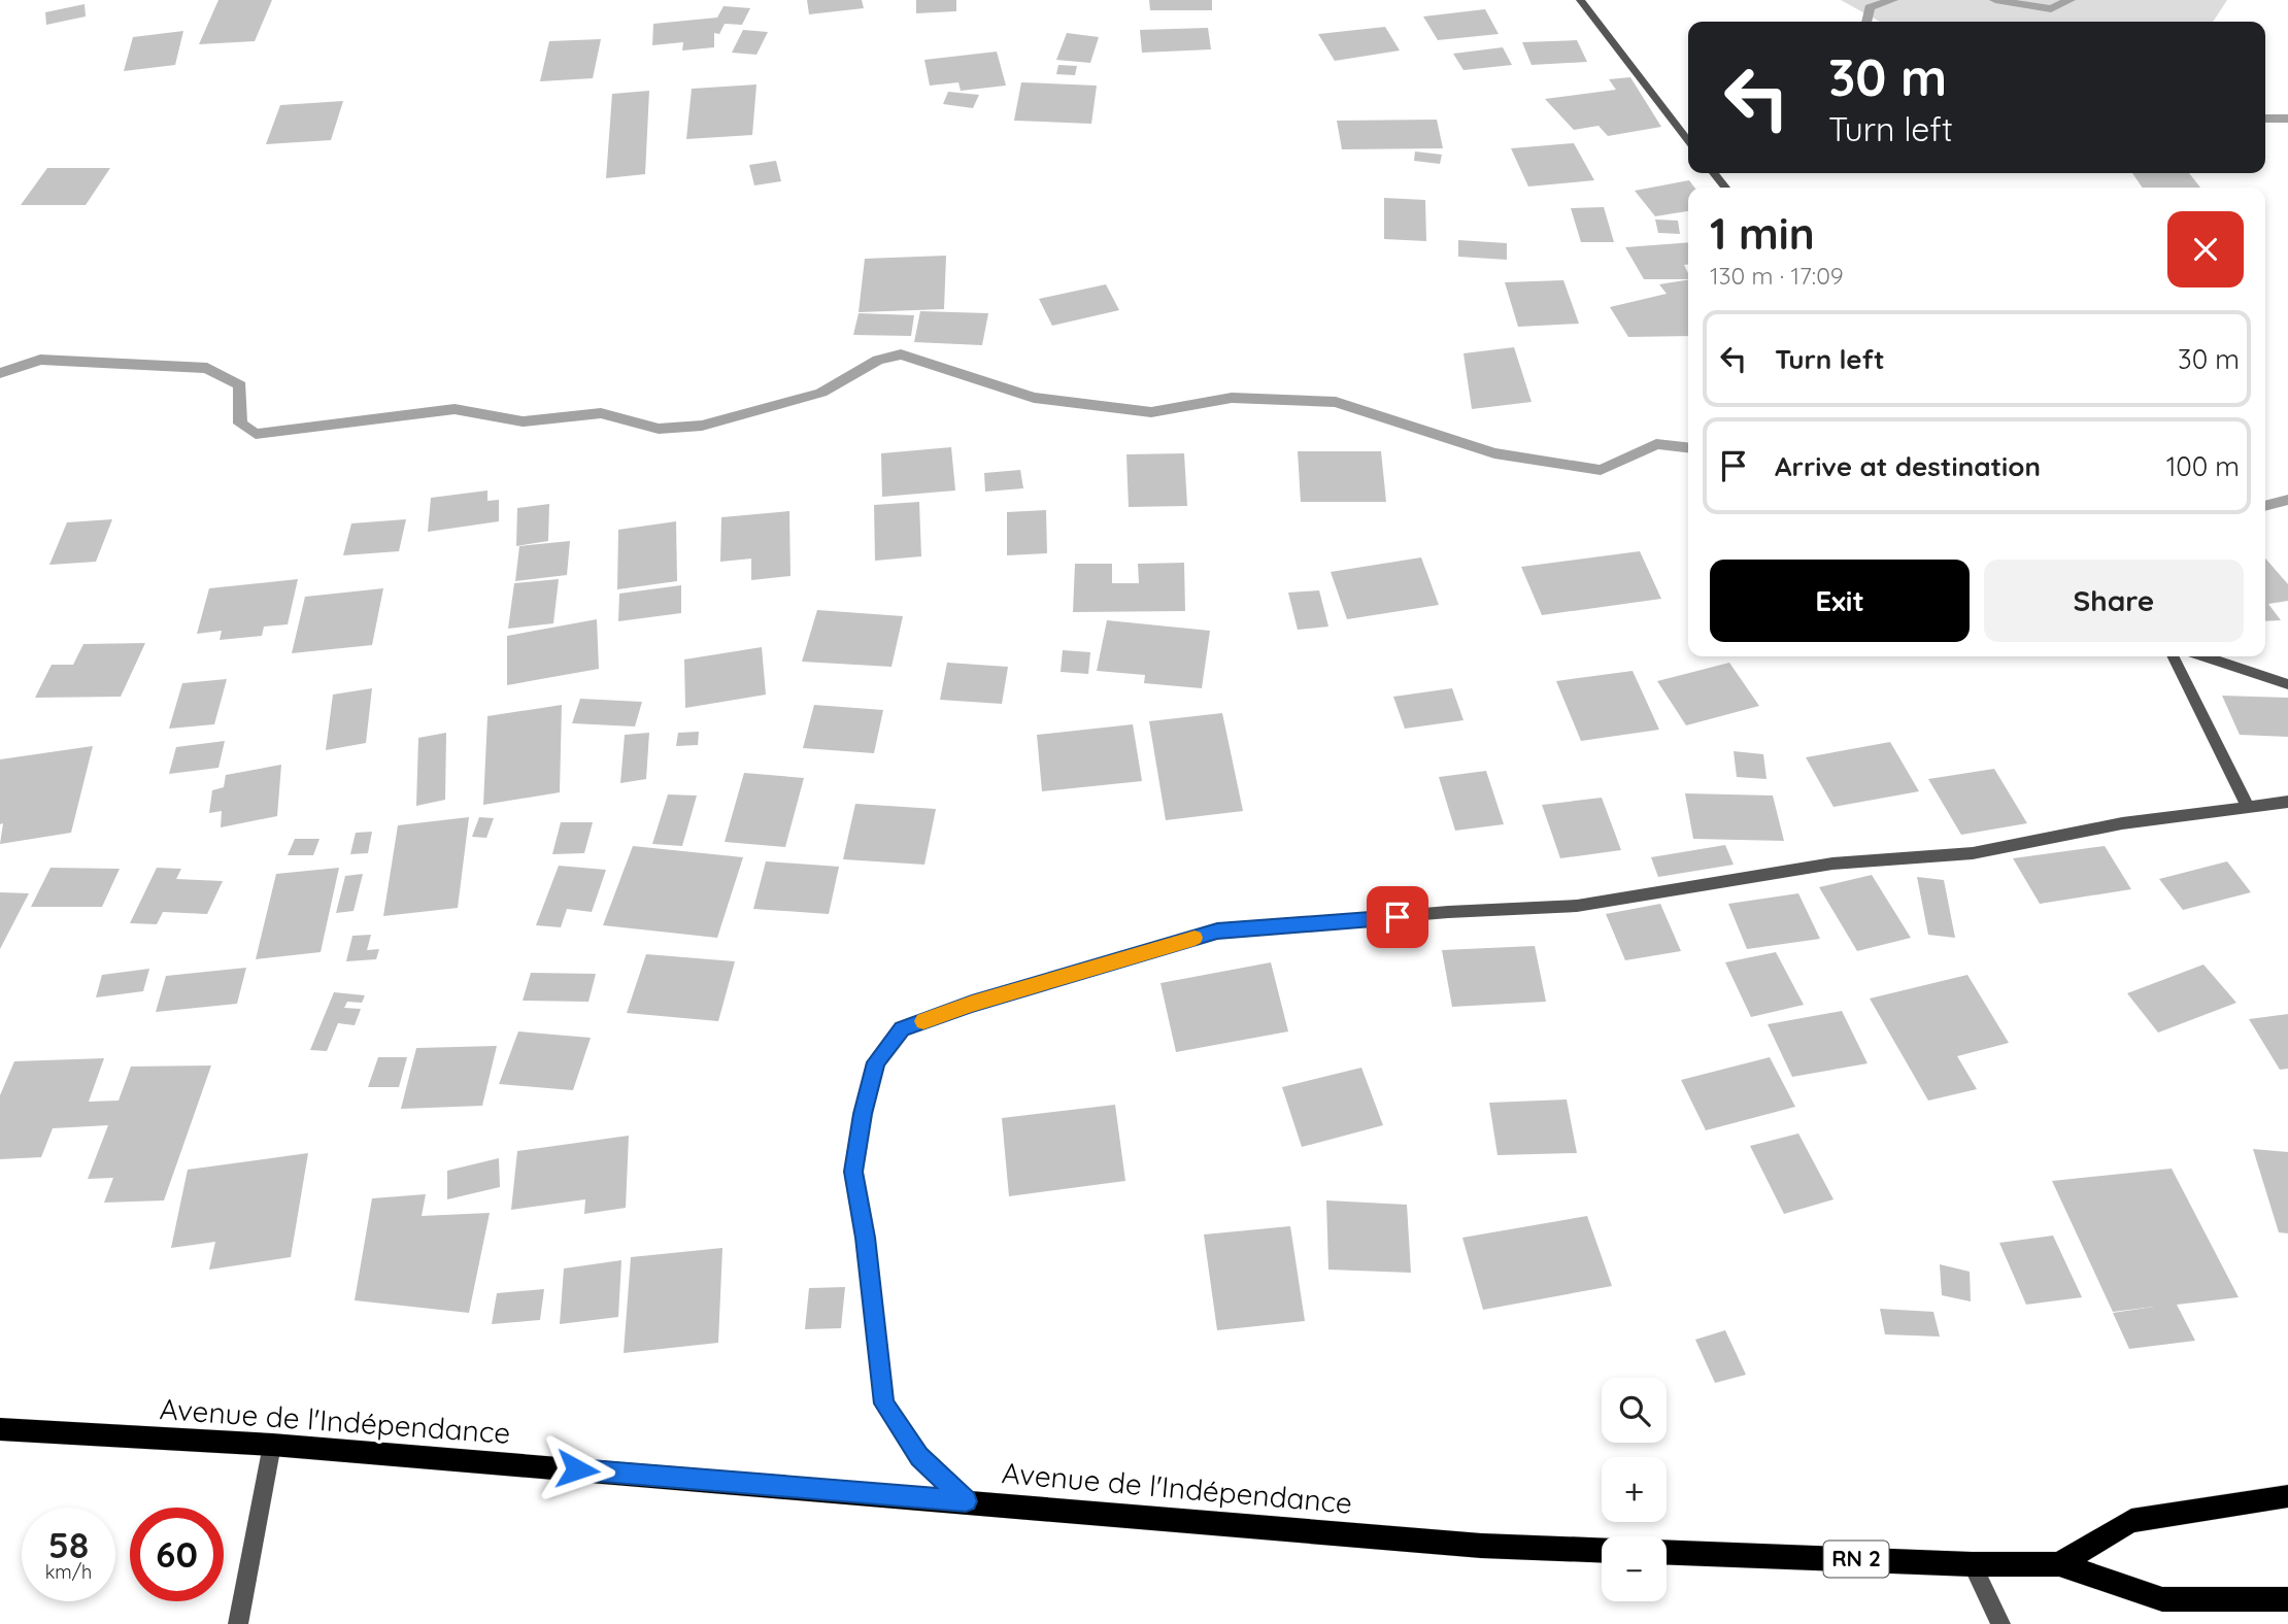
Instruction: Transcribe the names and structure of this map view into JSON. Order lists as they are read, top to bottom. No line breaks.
{"streets":{"main road":["Avenue de l'Indépendance","RN 2"]},"page":{"turn":["30 m","Turn left"],"heading":["1 min","130 m · 17:09"],"list":[{"name":"Turn left","value":"30 m"},{"name":"Arrive at destination","value":"100 m"}],"buttons":["Exit","Share"],"map_buttons":["+","−"],"speed":"58 km/h","limit":"60"}}
